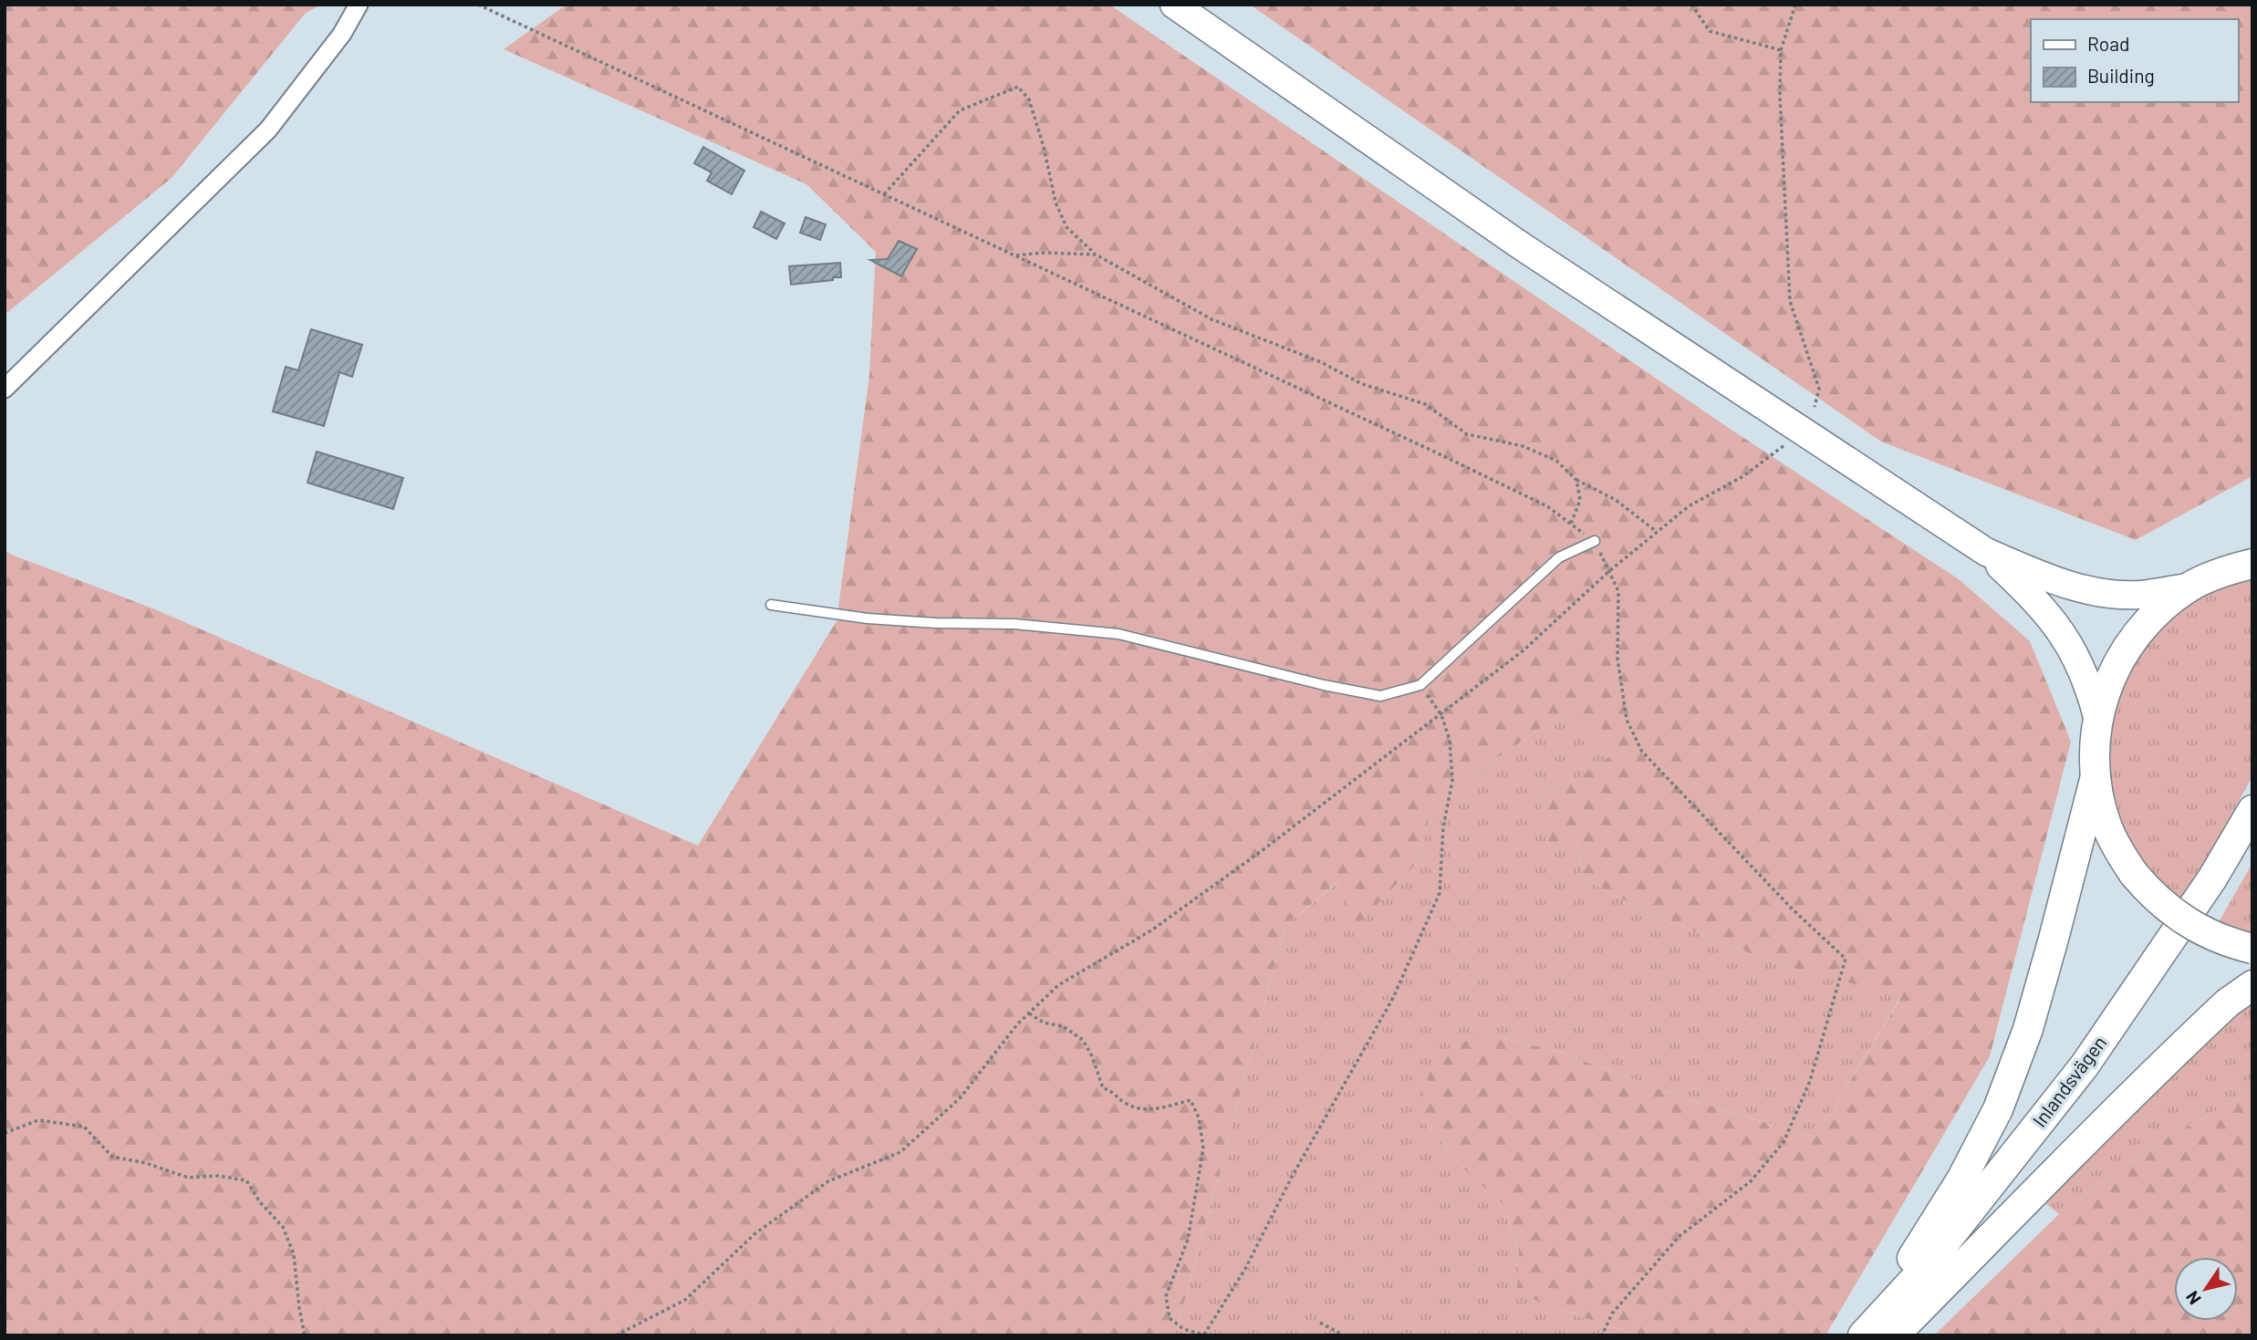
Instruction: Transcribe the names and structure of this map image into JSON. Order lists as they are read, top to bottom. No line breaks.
{"streets":{"highway":["Inlandsvägen"]},"legend":["Road","Building"],"north":"bottom left"}
